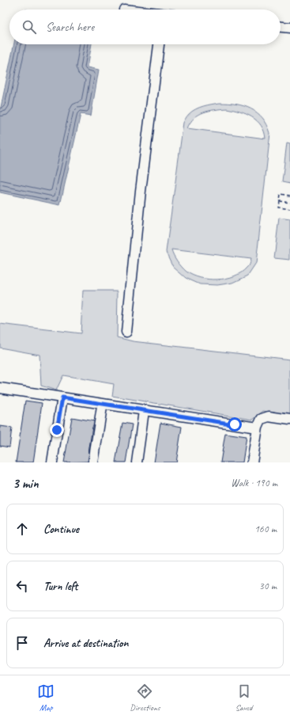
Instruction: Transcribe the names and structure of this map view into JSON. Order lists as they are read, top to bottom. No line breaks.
{"page":{"search":"Search here","heading":["3 min","Walk · 190 m"],"list":[["Continue","160 m"],["Turn left","30 m"],"Arrive at destination"],"nav":["Map","Directions","Saved"]}}
